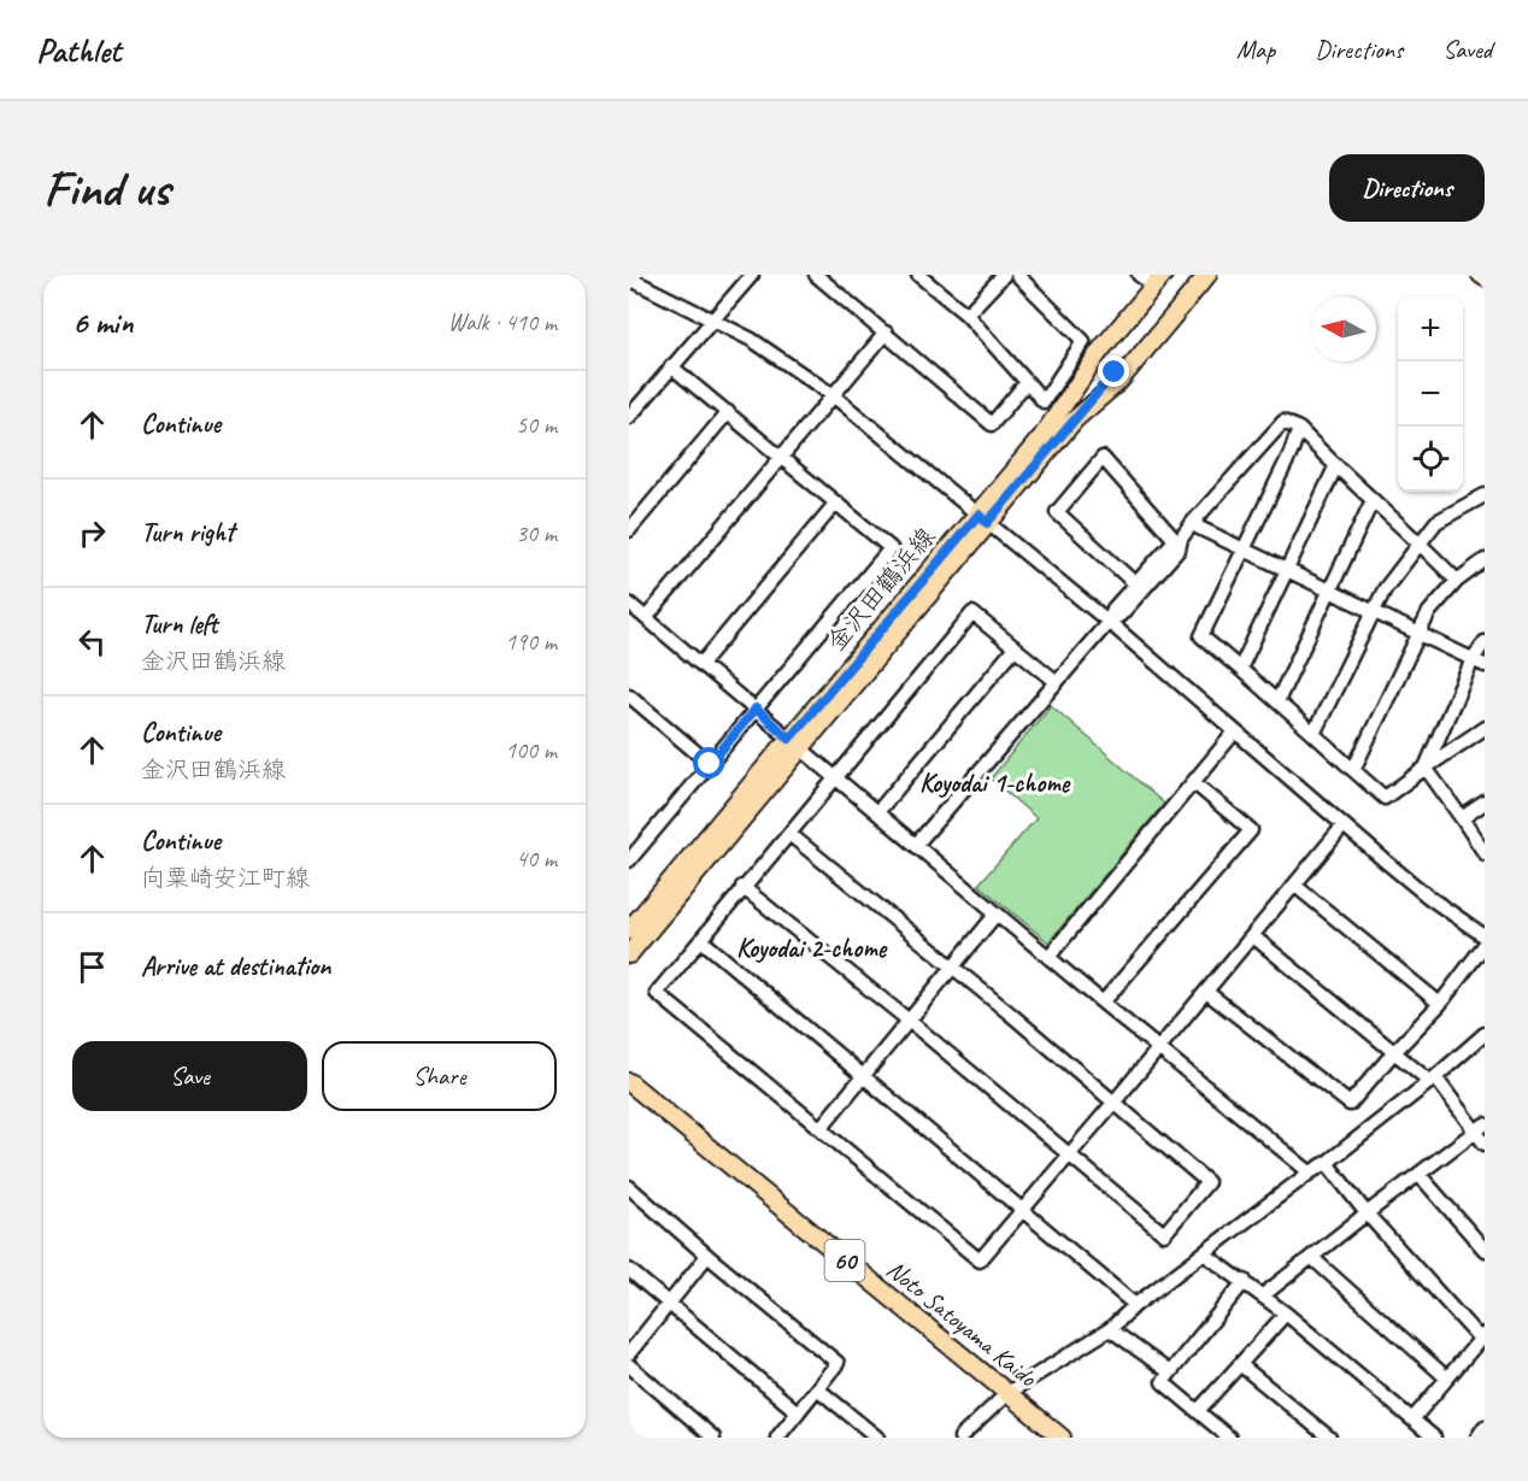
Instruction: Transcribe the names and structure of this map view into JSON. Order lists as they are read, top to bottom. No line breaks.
{"streets":{"main road":["金沢田鶴浜線","60","Noto Satoyama Kaido"]},"districts":["Koyodai 1-chome","Koyodai 2-chome"],"north":"left","page":{"header":"Pathlet","nav":["Map","Directions","Saved"],"buttons":["Directions",["Save","Share"]],"title":"Find us","heading":["6 min","Walk · 410 m"],"map_buttons":["+","−"],"list":[["Continue","50 m"],["Turn right","30 m"],["Turn left","金沢田鶴浜線","190 m"],["Continue","金沢田鶴浜線","100 m"],["Continue","向粟崎安江町線","40 m"],"Arrive at destination"]}}
